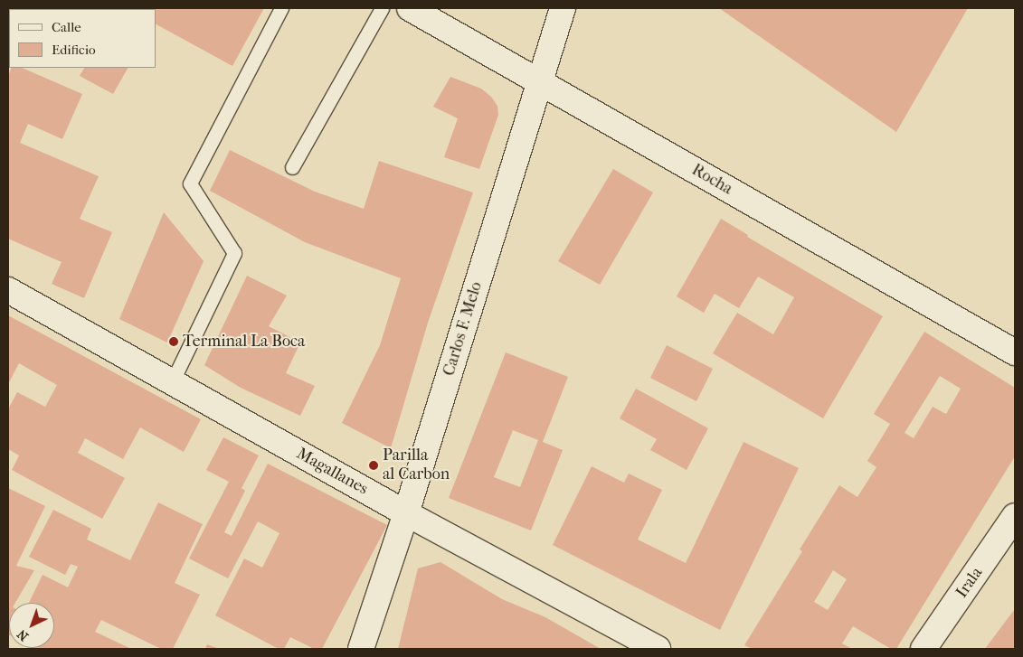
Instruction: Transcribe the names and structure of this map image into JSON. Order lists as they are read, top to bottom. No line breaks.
{"streets":{"street":["Rocha","Carlos F. Melo","Magallanes","Irala"]},"crossings":[["Rocha","Carlos F. Melo"],["Carlos F. Melo","Magallanes"]],"places":["Terminal La Boca","Parilla al Carbon"],"legend":["Calle","Edificio"],"north":"bottom left"}
